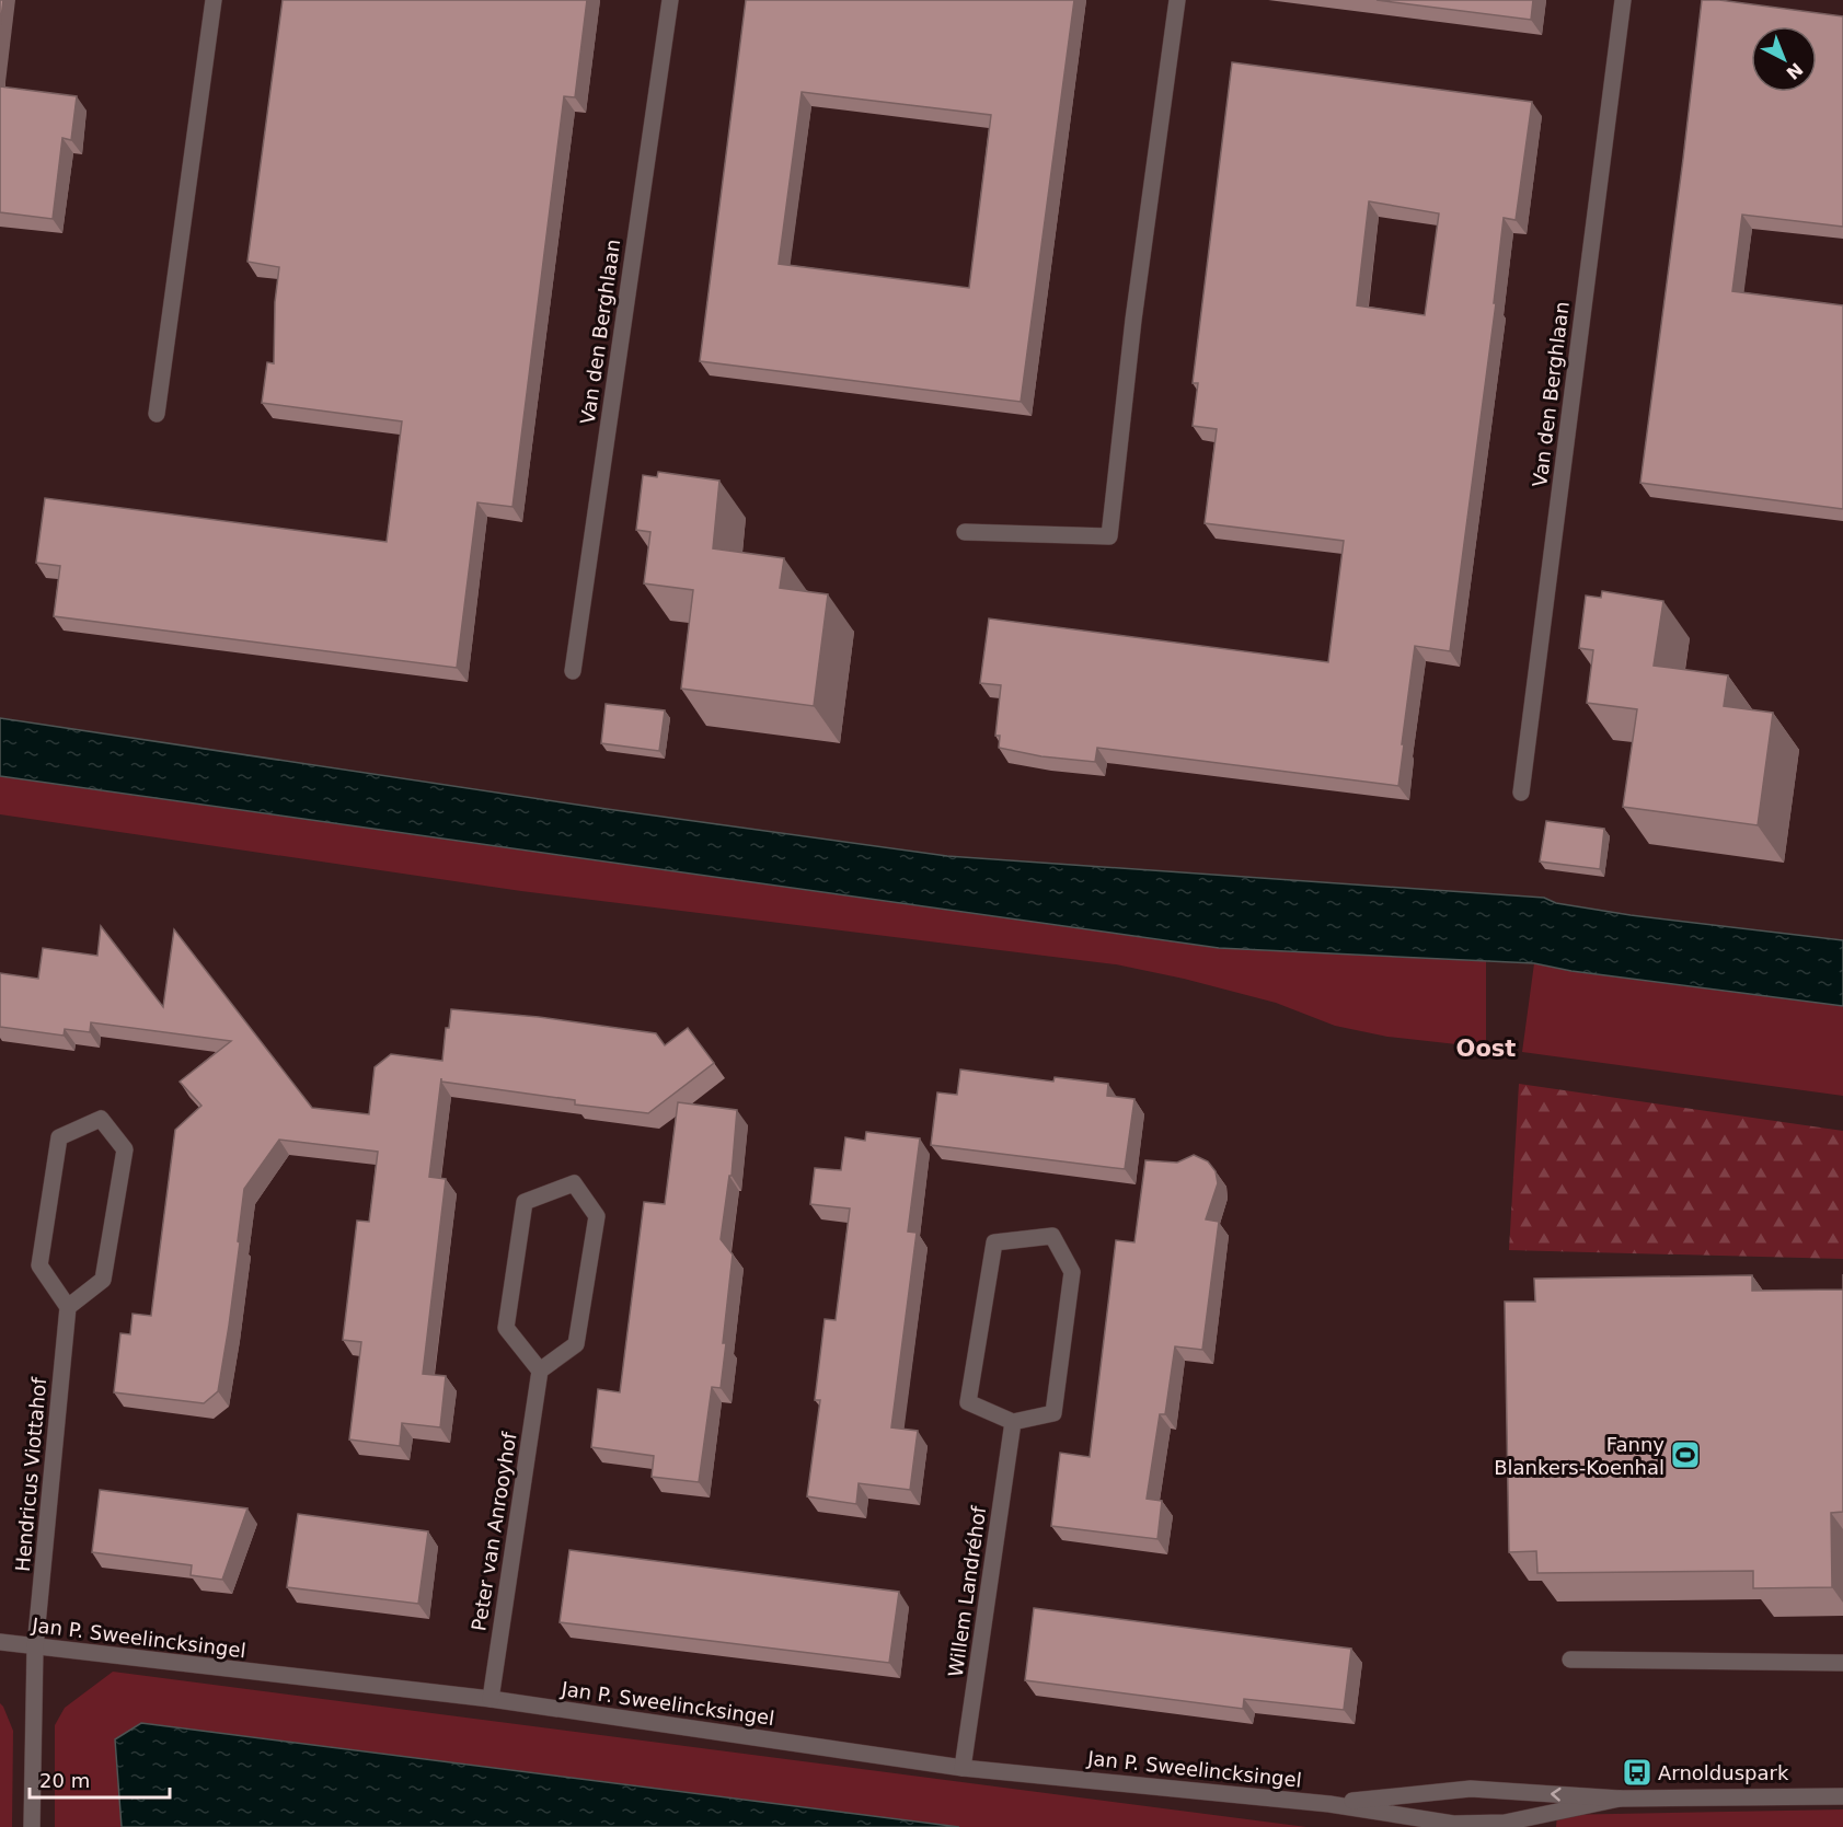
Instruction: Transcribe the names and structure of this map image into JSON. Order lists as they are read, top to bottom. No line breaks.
{"streets":{"street":["Van den Berghlaan","Hendricus Viottahof","Peter van Anrooyhof","Willem Landréhof","Jan P. Sweelincksingel"]},"crossings":[["Hendricus Viottahof","Jan P. Sweelincksingel"],["Peter van Anrooyhof","Jan P. Sweelincksingel"],["Willem Landréhof","Jan P. Sweelincksingel"]],"districts":["Oost"],"places":{"sports":["Fanny Blankers-Koenhal"],"bus stop":["Arnolduspark"]},"scale_bar":"20 m","north":"bottom right"}
